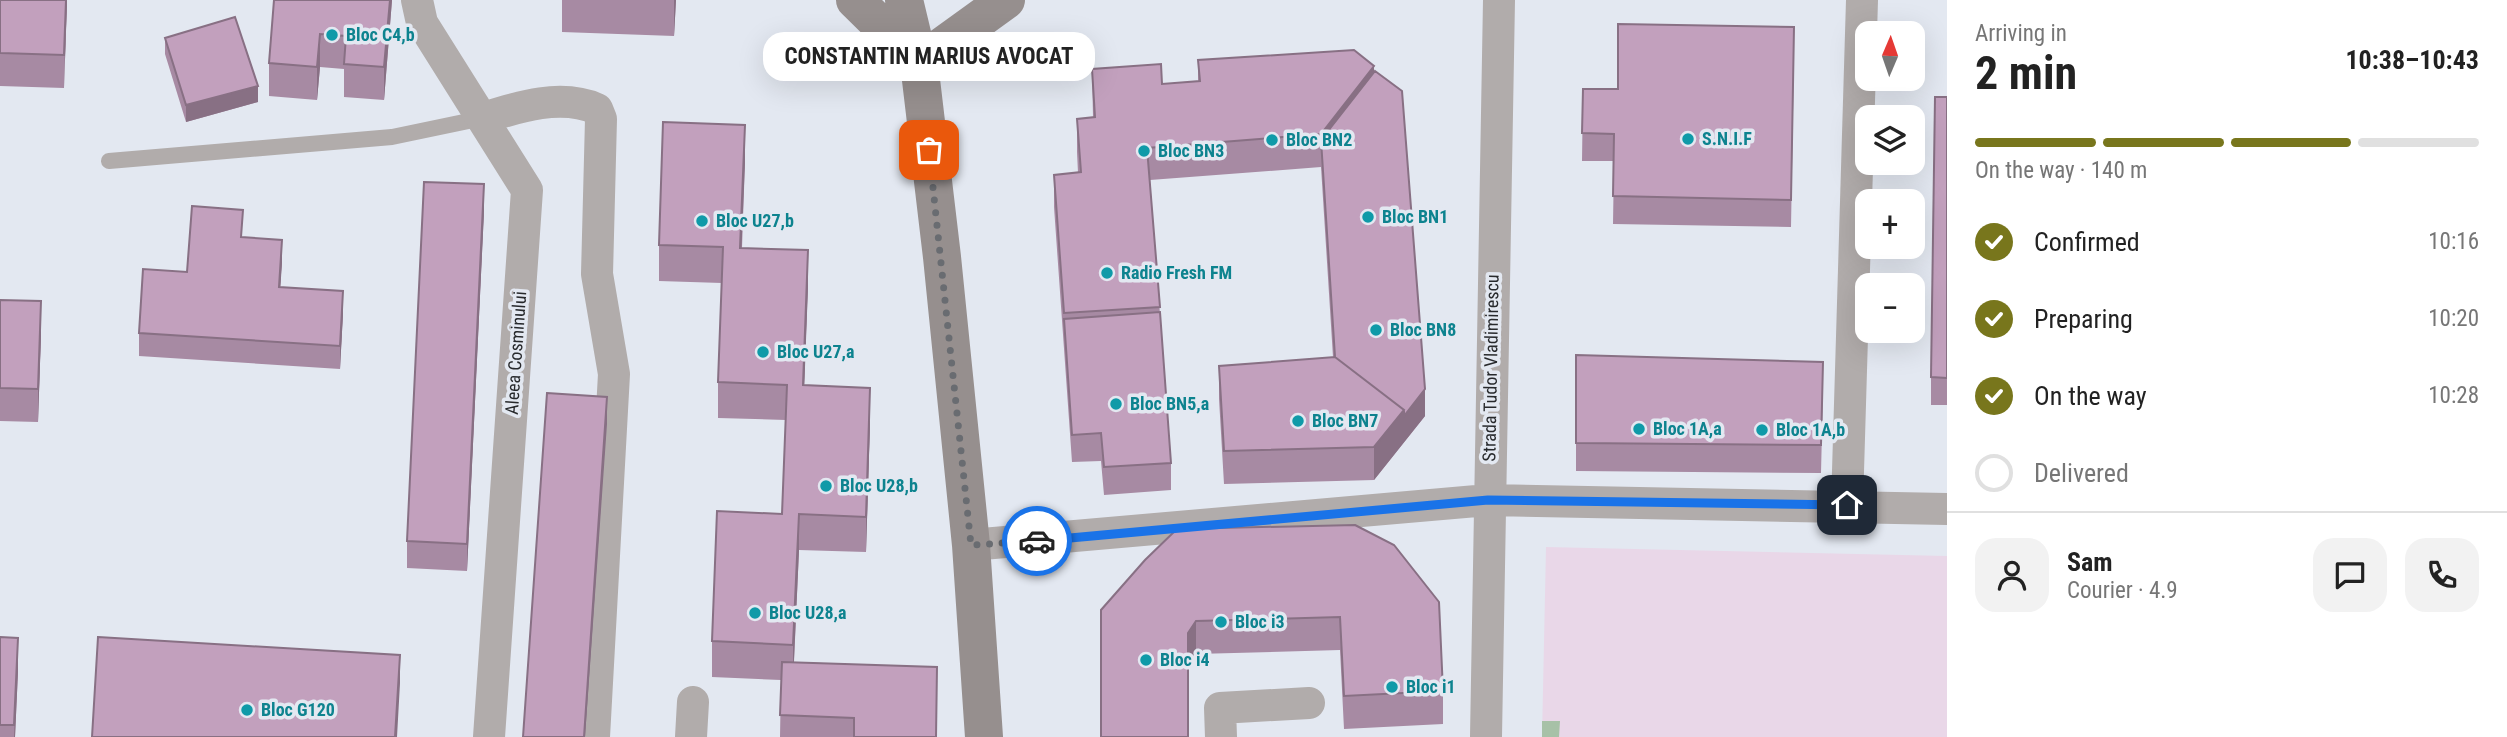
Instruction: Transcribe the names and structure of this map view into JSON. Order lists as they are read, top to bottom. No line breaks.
{"streets":{"street":["Aleea Cosminului","Strada Tudor Vladimirescu"]},"places":["Bloc C4,b","S.N.I.F","Bloc BN2","CONSTANTIN MARIUS AVOCAT","Bloc BN3","Bloc BN1","Bloc U27,b","Radio Fresh FM","Bloc BN8","Bloc U27,a","Bloc BN5,a","Bloc BN7","Bloc 1A,a","Bloc 1A,b","Bloc U28,b","Bloc U28,a","Bloc i3","Bloc i4","Bloc i1","Bloc G120"],"north":"top","page":{"heading":["2 min","Arriving in","10:38–10:43"],"panel":["Sam","Courier · 4.9"],"map_buttons":["+","−"],"bubble":"CONSTANTIN MARIUS AVOCAT","bar":"On the way · 140 m","list":[["Confirmed","10:16"],["Preparing","10:20"],["On the way","10:28"],"Delivered"]}}
